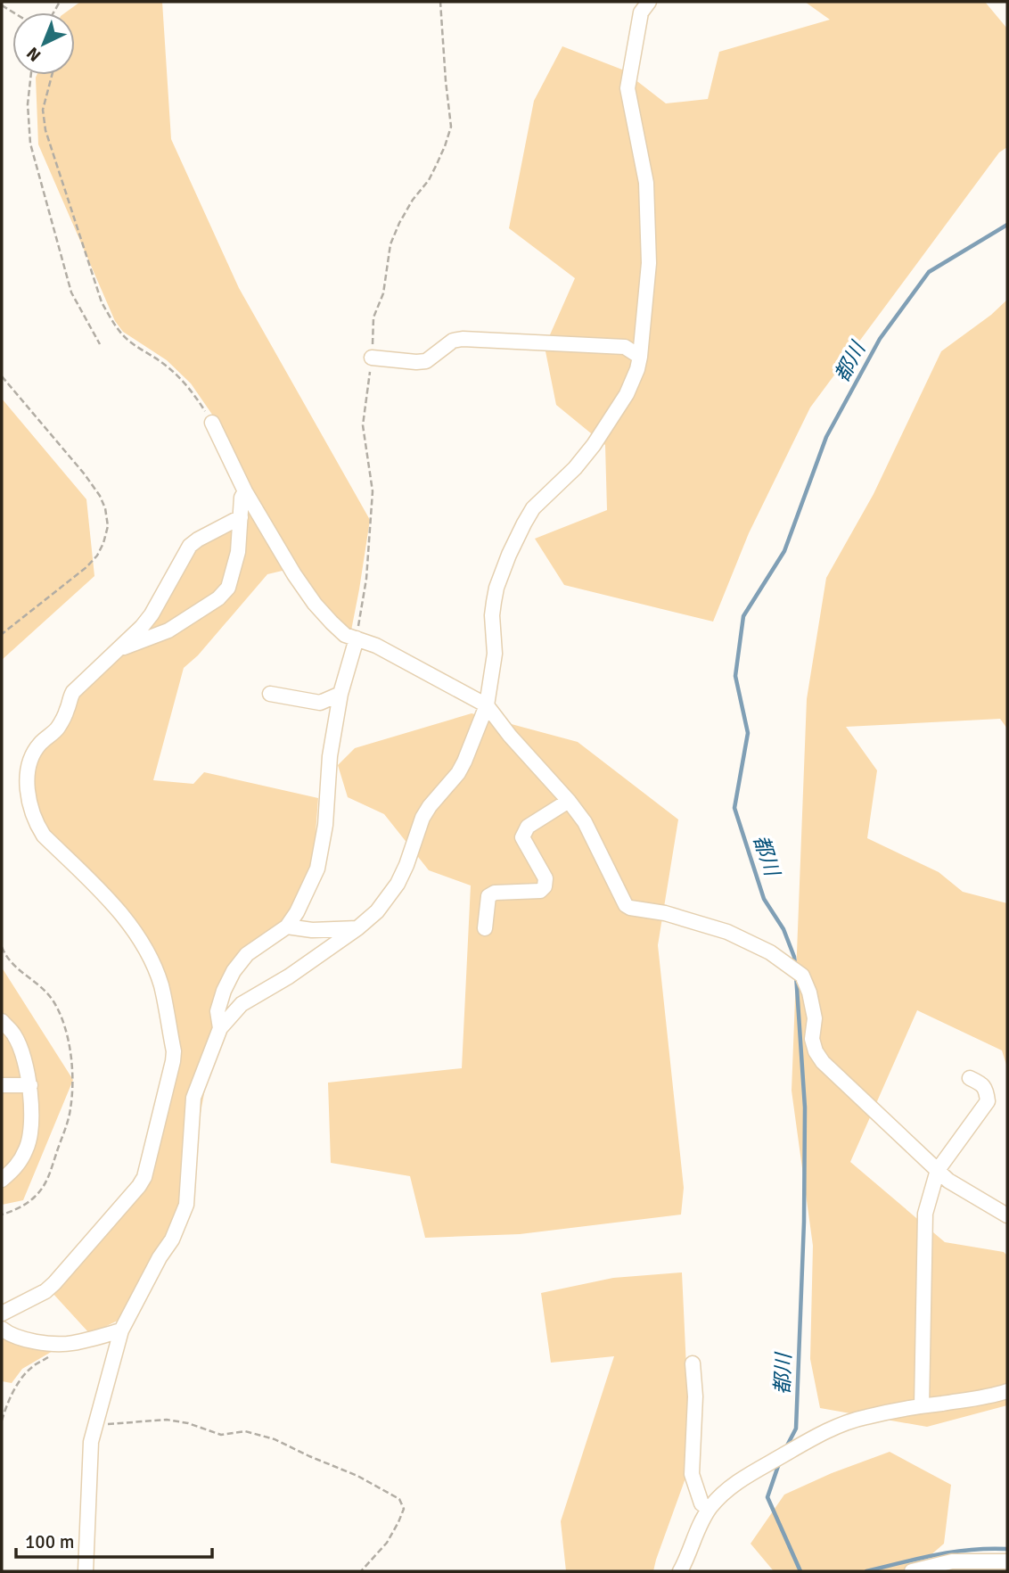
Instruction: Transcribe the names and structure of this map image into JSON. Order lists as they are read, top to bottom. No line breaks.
{"water":["都川"],"scale_bar":"100 m","north":"bottom left"}
